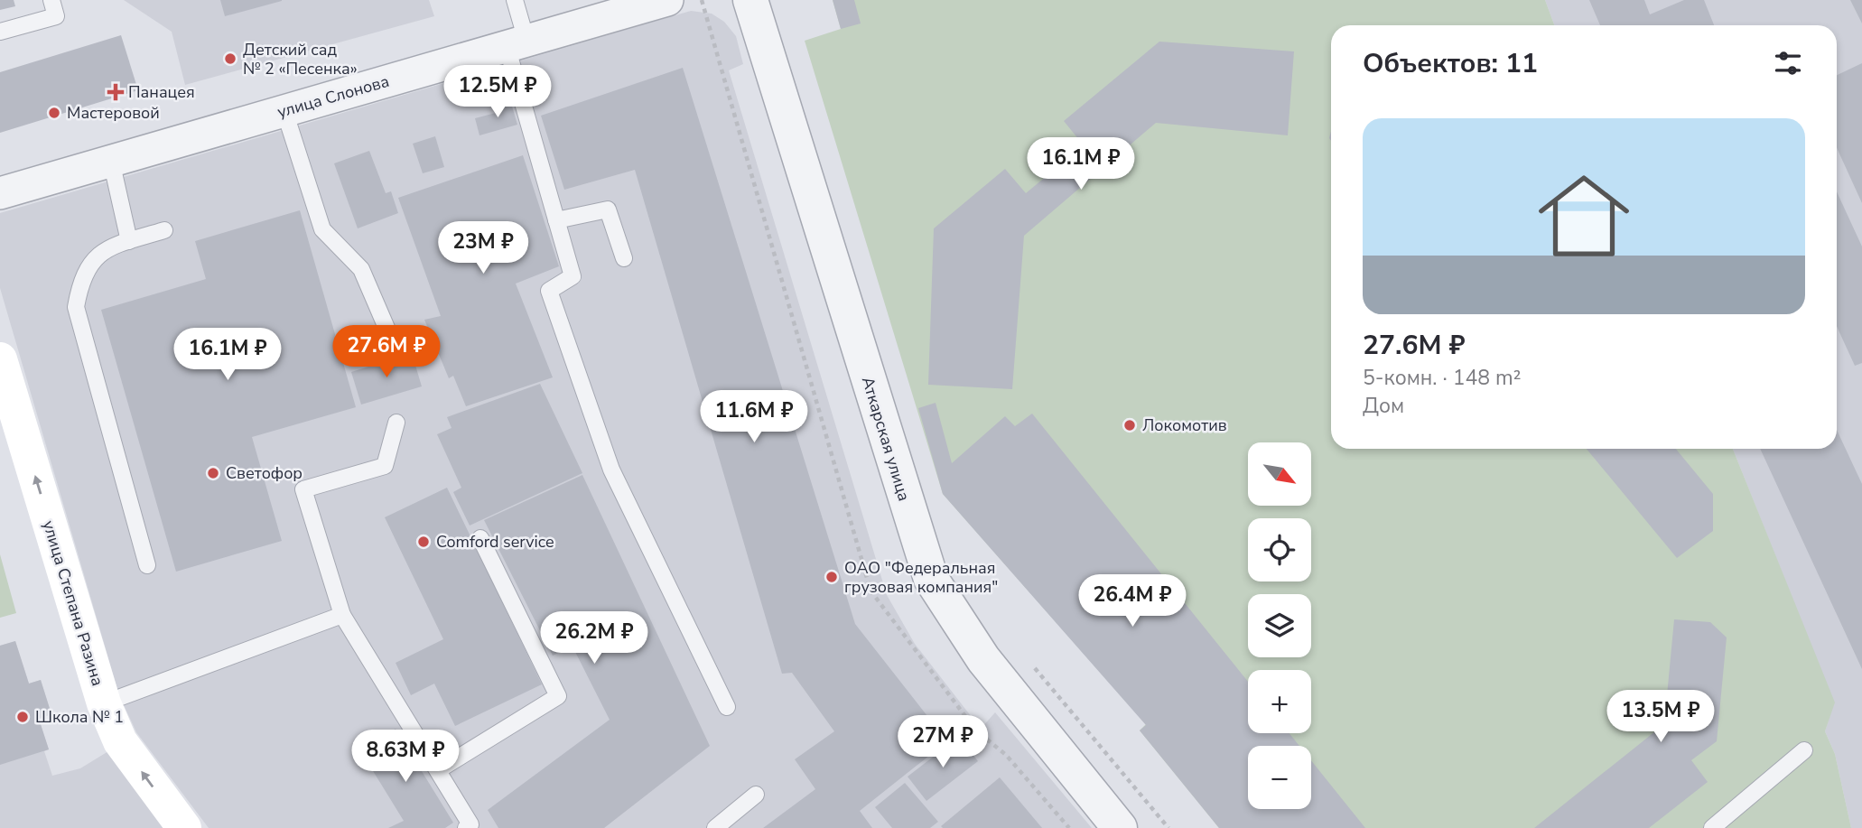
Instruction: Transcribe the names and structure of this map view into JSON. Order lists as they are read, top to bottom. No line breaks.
{"streets":{"main road":["улица Степана Разина"],"street":["улица Слонова","Аткарская улица"]},"one_way":["улица Степана Разина"],"places":{"other":["Детский сад № 2 «Песенка»","Мастеровой","Локомотив","Светофор","Comford service","ОАО \"Федеральная грузовая компания\"","Школа № 1"],"health":["Панацея"]},"north":"bottom right","page":{"heading":"Объектов: 11","price":["12.5M ₽","16.1M ₽","23M ₽","27.6M ₽","16.1M ₽","11.6M ₽","26.4M ₽","26.2M ₽","13.5M ₽","27M ₽","8.63M ₽"],"list":[{"name":"27.6M ₽","note":"5-комн. · 148 m² · Дом"}],"map_buttons":["+","−"]}}
